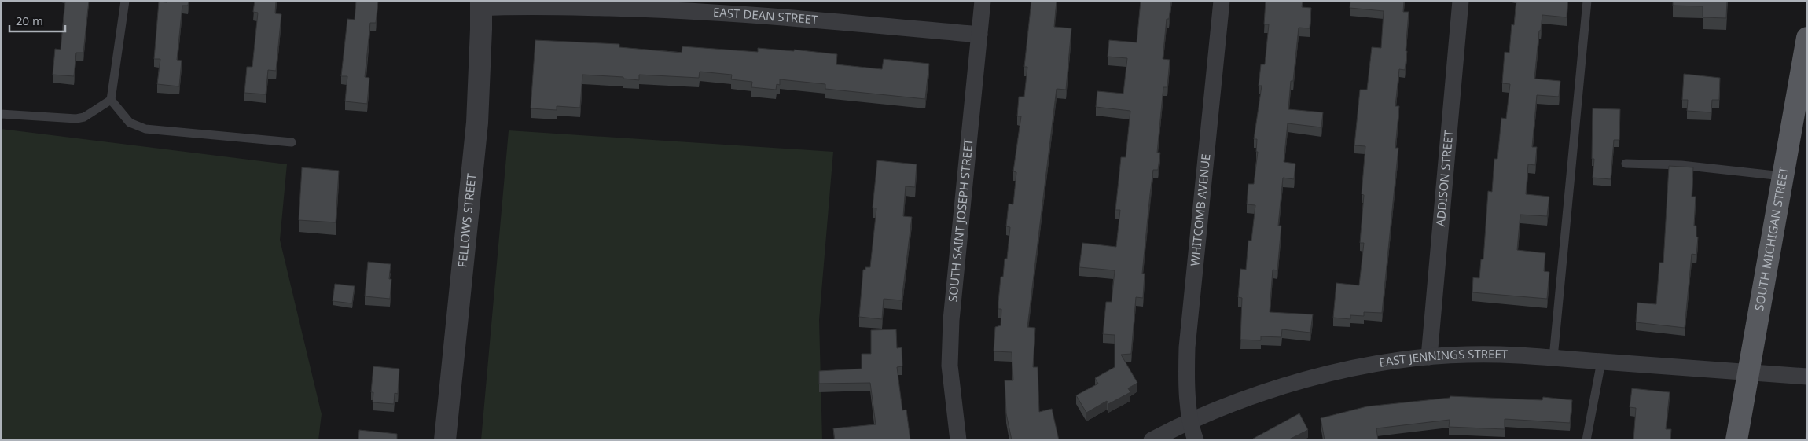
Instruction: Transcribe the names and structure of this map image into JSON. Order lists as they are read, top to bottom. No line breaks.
{"streets":{"main road":["SOUTH MICHIGAN STREET"],"street":["EAST DEAN STREET","ADDISON STREET","WHITCOMB AVENUE","SOUTH SAINT JOSEPH STREET","FELLOWS STREET","EAST JENNINGS STREET"]},"crossings":[["EAST DEAN STREET","SOUTH SAINT JOSEPH STREET"],["EAST DEAN STREET","FELLOWS STREET"],["ADDISON STREET","EAST JENNINGS STREET"],["WHITCOMB AVENUE","EAST JENNINGS STREET"],["SOUTH MICHIGAN STREET","EAST JENNINGS STREET"]],"scale_bar":"20 m"}
